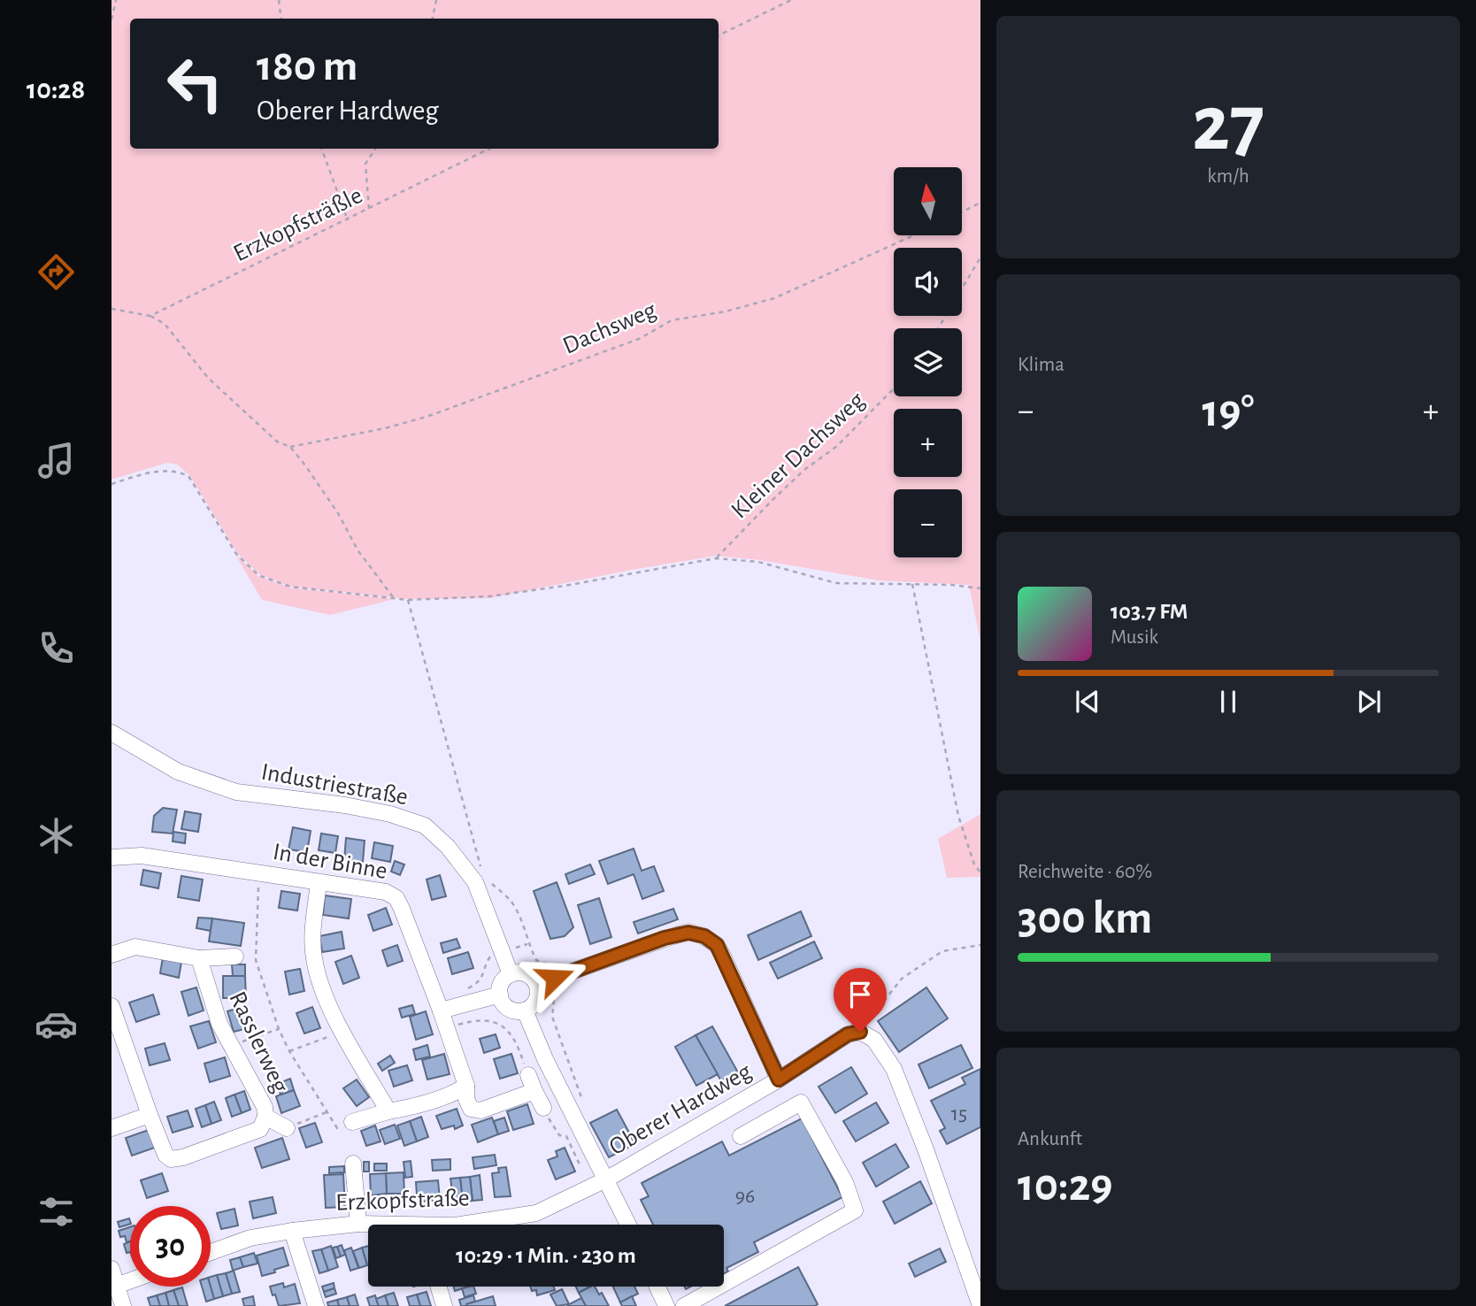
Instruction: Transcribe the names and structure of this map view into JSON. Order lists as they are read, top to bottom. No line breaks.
{"streets":{"street":["Industriestraße","In der Binne","Rasslerweg","Oberer Hardweg","Erzkopfstraße"],"path":["Erzkopfsträßle","Dachsweg","Kleiner Dachsweg"]},"crossings":[["Industriestraße","Oberer Hardweg"],["Oberer Hardweg","Erzkopfstraße"]],"house_numbers":["15","96"],"north":"top","page":{"tabs":"10:28","tile":[["27","km/h"],"Klima",["Reichweite · 60%","300 km"],["Ankunft","10:29"]],"turn":["180 m","Oberer Hardweg"],"map_buttons":["+","−"],"heat":["−","19°","+"],"song":["103.7 FM","Musik"],"limit":"30","trip":"10:29 · 1 Min. · 230 m"}}
